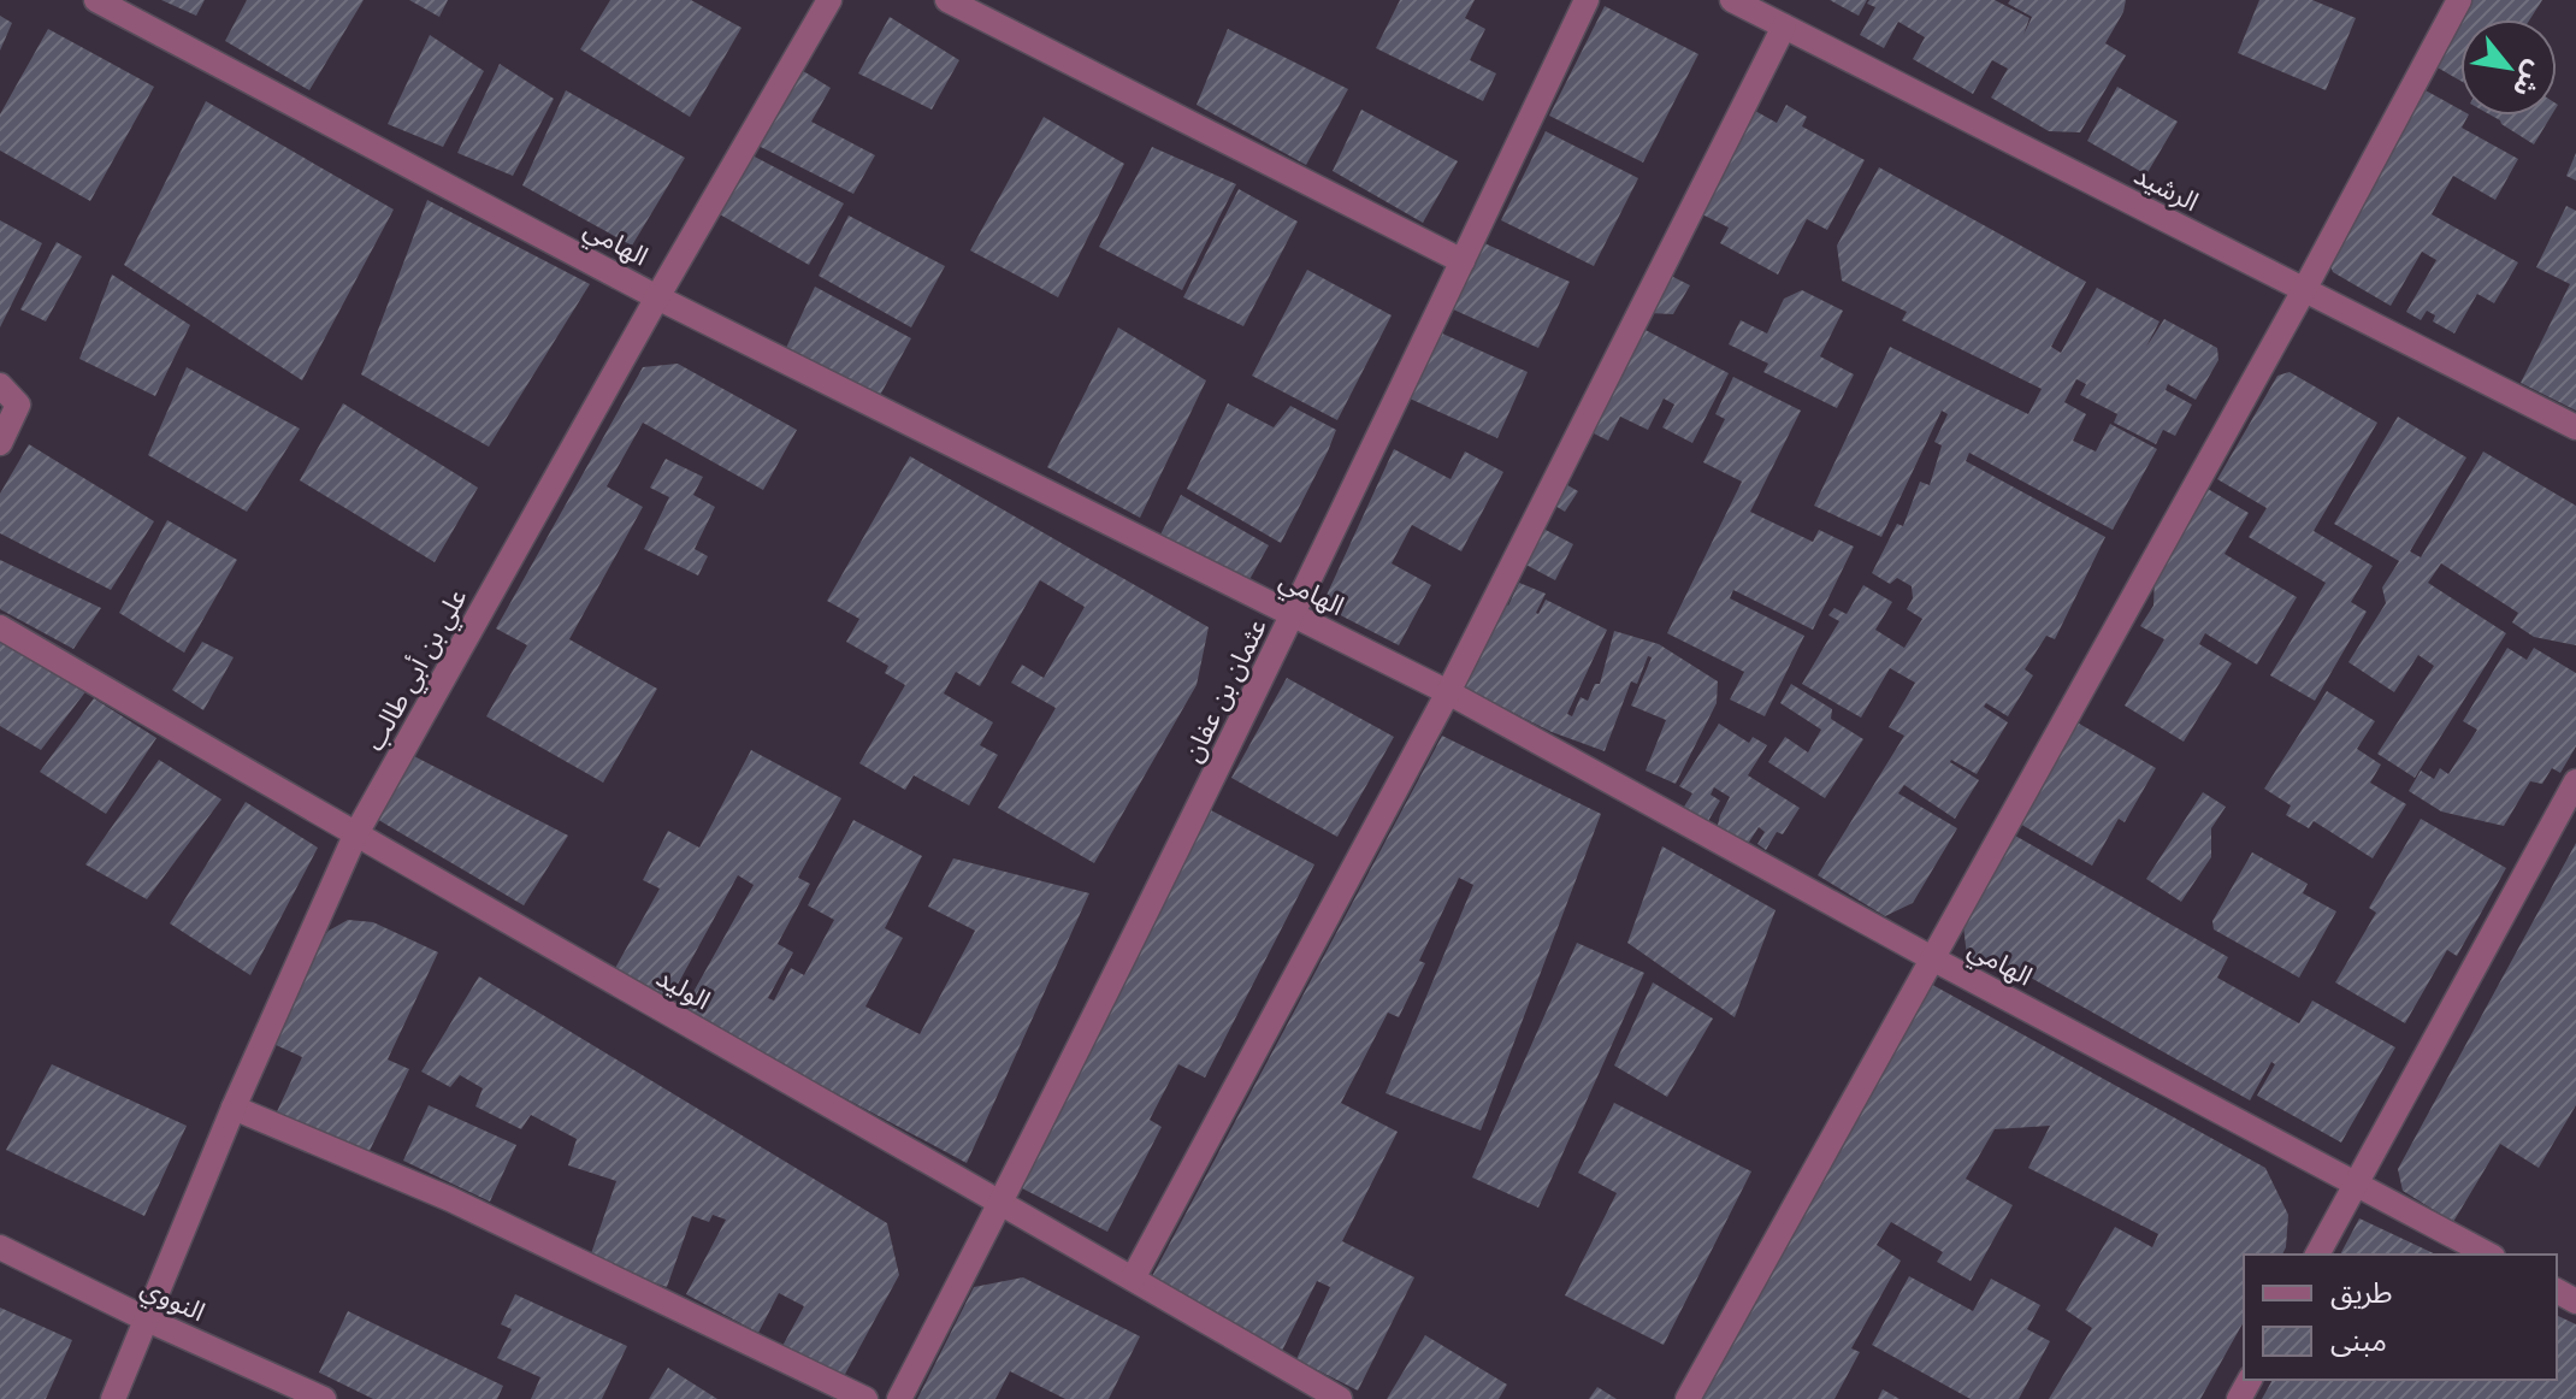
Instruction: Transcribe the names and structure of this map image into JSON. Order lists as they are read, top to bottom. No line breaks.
{"streets":{"street":["الرشيد","الهامي","علي بن أبي طالب","عثمان بن عفان","الوليد","النووي"]},"crossings":[["الهامي","علي بن أبي طالب"],["الهامي","عثمان بن عفان"],["علي بن أبي طالب","الوليد"],["علي بن أبي طالب","النووي"],["عثمان بن عفان","الوليد"]],"legend":["طريق","مبنى"],"north":"bottom right"}
